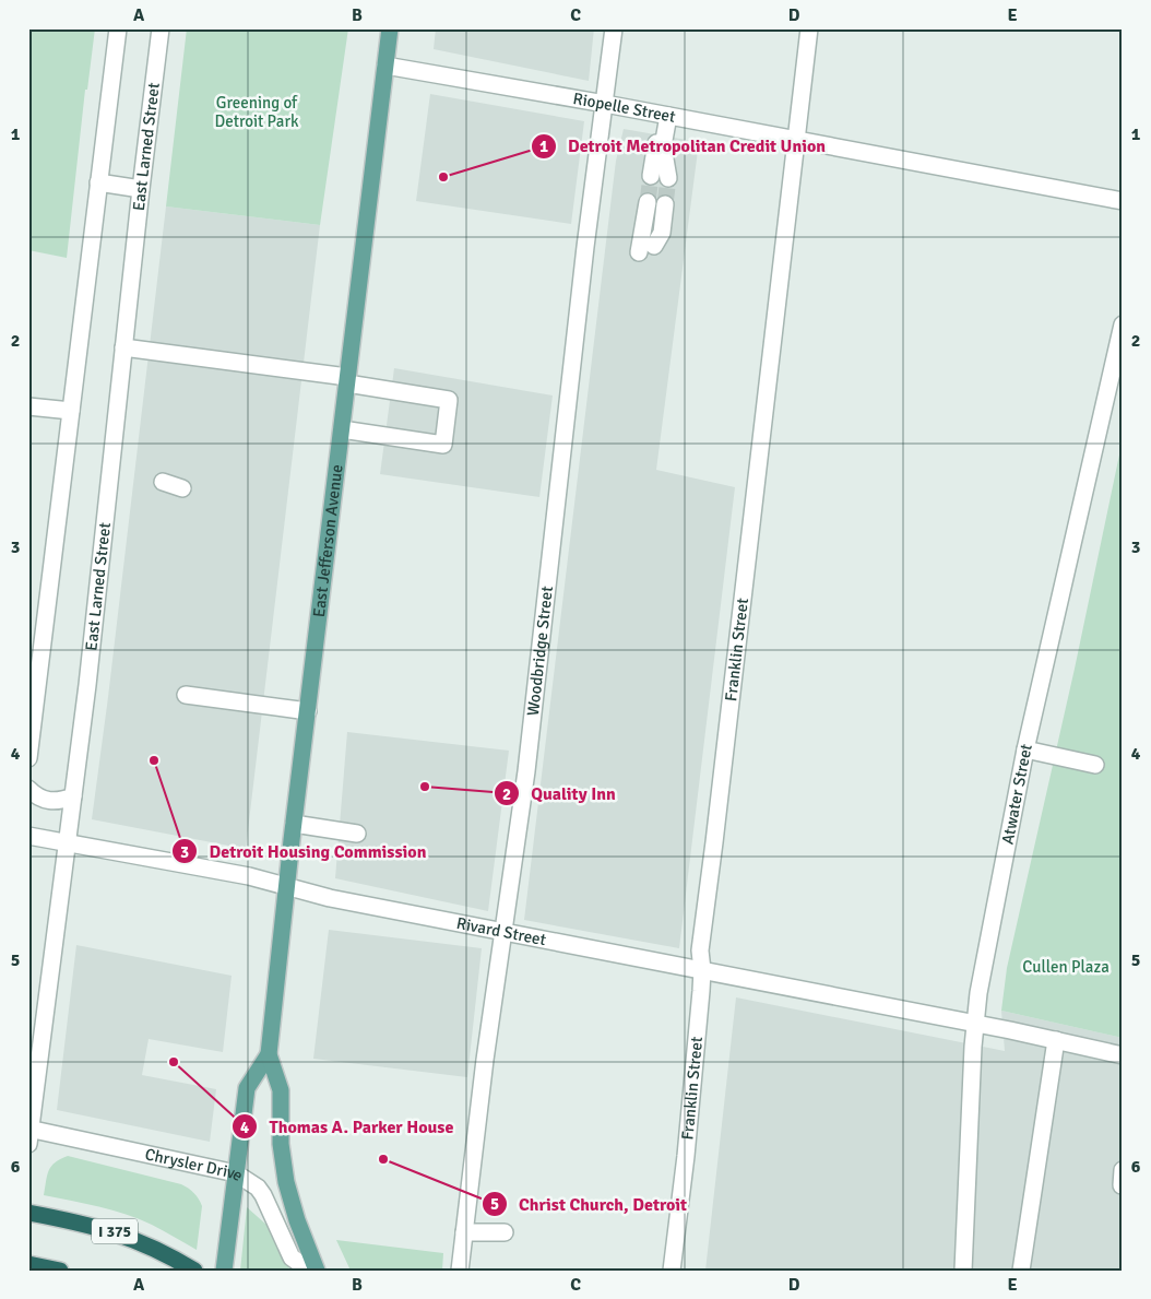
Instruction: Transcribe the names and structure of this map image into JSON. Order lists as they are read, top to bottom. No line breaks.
{"streets":{"highway":["I 375"],"main road":["East Jefferson Avenue"],"street":["Riopelle Street","East Larned Street","Franklin Street","Woodbridge Street","Atwater Street","Rivard Street","Chrysler Drive"]},"crossings":[["Riopelle Street","East Jefferson Avenue"],["Riopelle Street","Franklin Street"],["Riopelle Street","Woodbridge Street"],["East Larned Street","Rivard Street"],["East Larned Street","Chrysler Drive"],["East Jefferson Avenue","Rivard Street"],["East Jefferson Avenue","Chrysler Drive"],["Franklin Street","Rivard Street"],["Woodbridge Street","Rivard Street"],["Atwater Street","Rivard Street"]],"parks":["Greening of Detroit Park","Cullen Plaza"],"places":["Detroit Metropolitan Credit Union","Detroit Housing Commission","Quality Inn","Thomas A. Parker House","Christ Church, Detroit"],"grid":{"columns":["A","B","C","D","E"],"rows":["1","2","3","4","5","6"]}}
